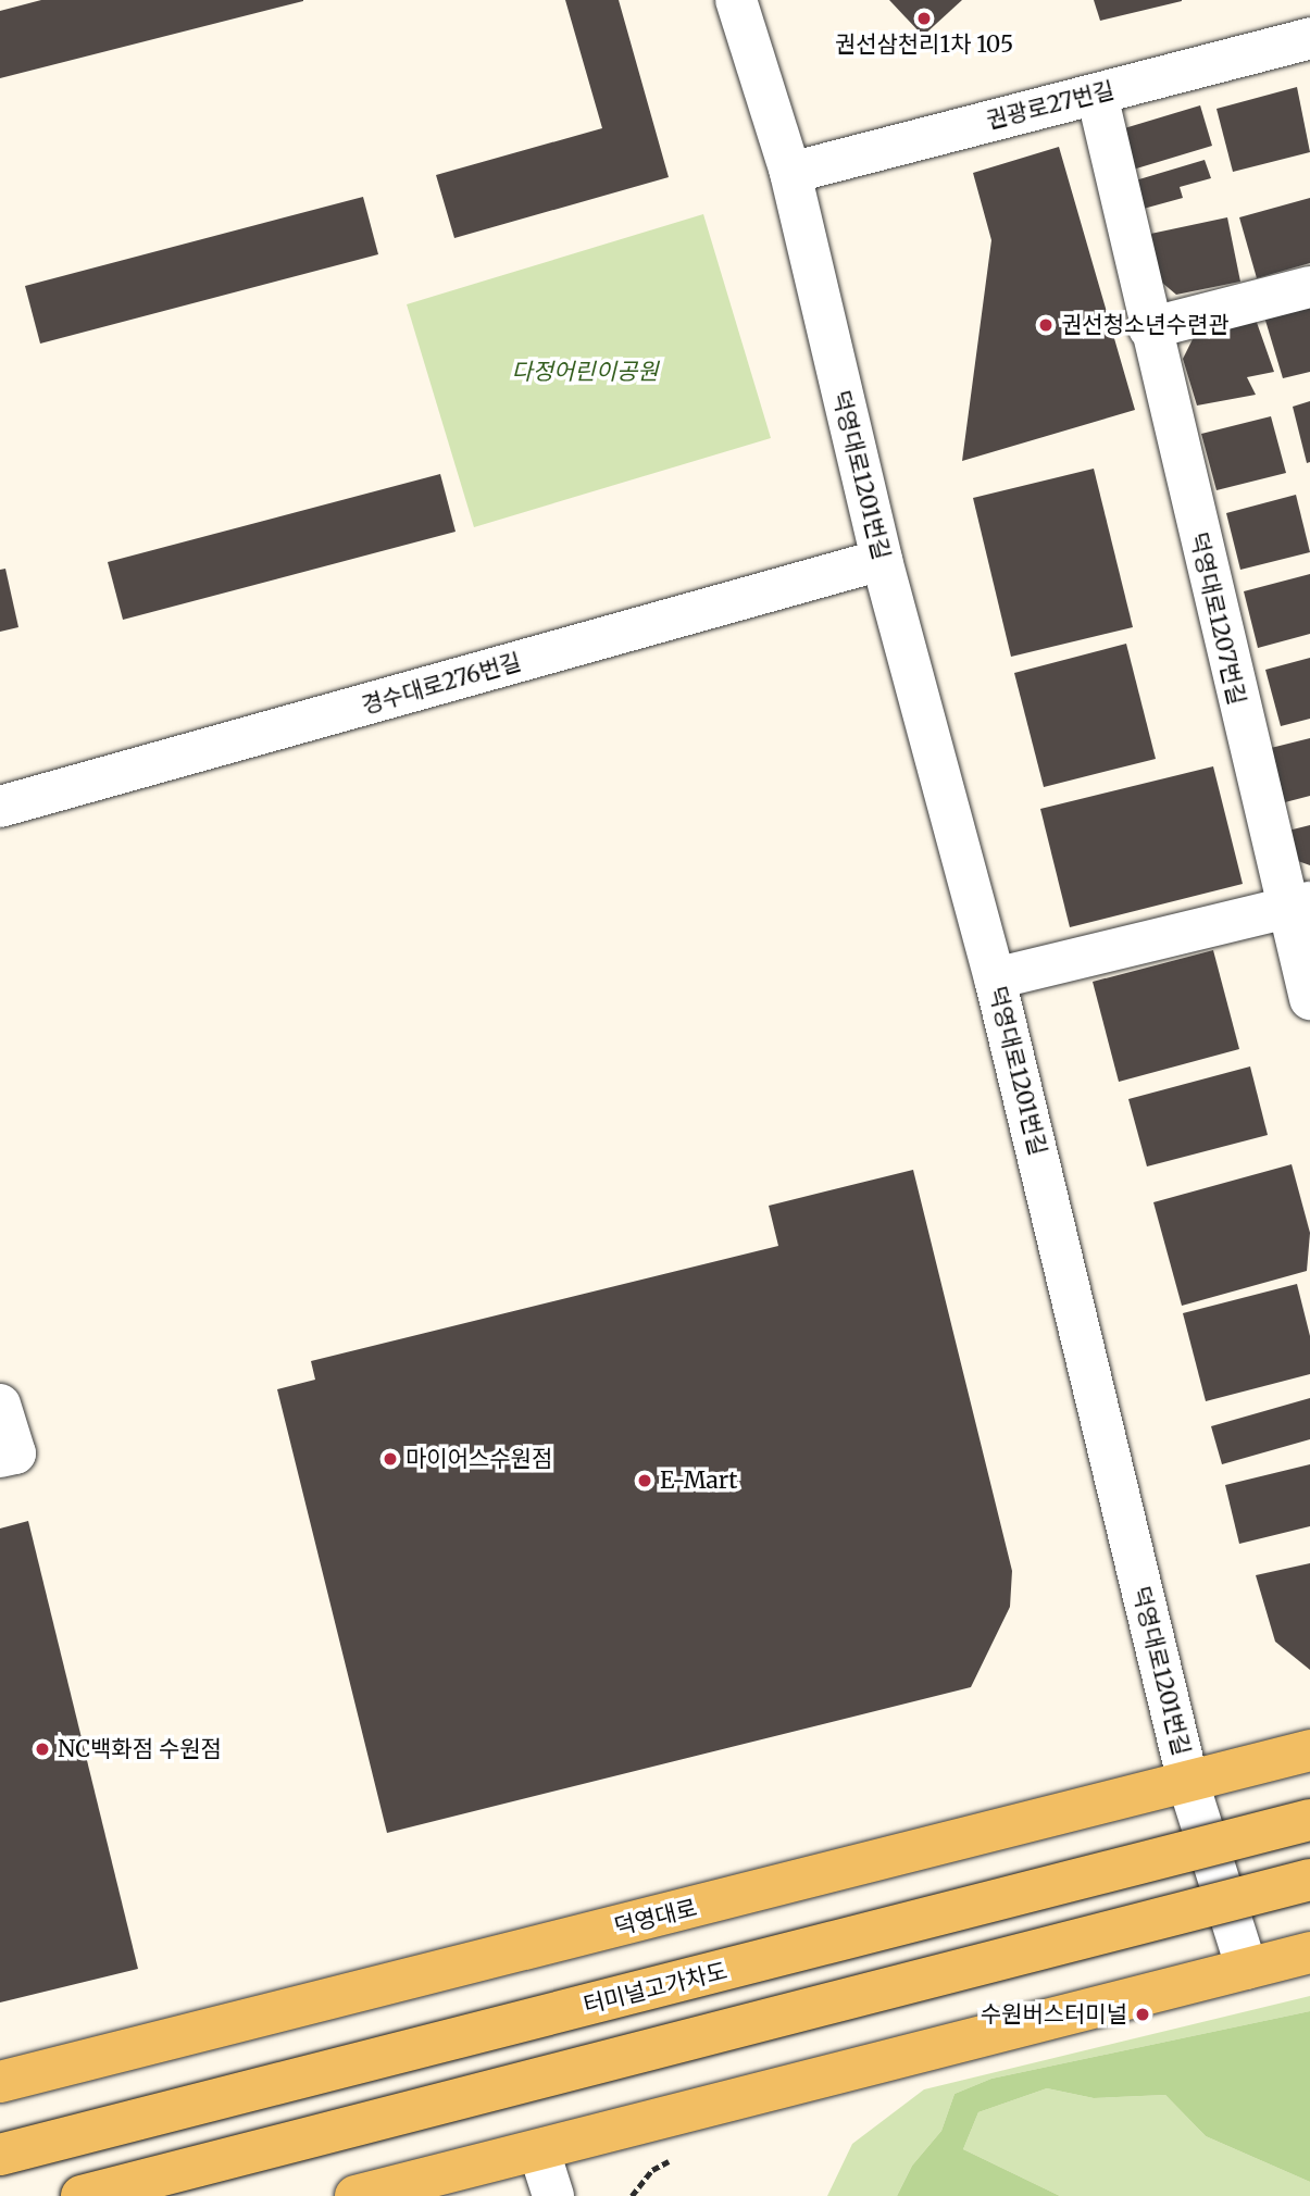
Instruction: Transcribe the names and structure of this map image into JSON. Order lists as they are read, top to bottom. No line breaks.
{"streets":{"main road":["덕영대로","터미널고가차도"],"street":["권광로27번길","덕영대로1201번길","덕영대로1207번길","경수대로276번길"]},"crossings":[["권광로27번길","덕영대로1201번길"],["권광로27번길","덕영대로1207번길"],["덕영대로1201번길","경수대로276번길"],["덕영대로1201번길","덕영대로"]],"parks":["다정어린이공원"],"places":["권선삼천리1차 105","권선청소년수련관","마이어스수원점","E-Mart","NC백화점 수원점","수원버스터미널"]}
